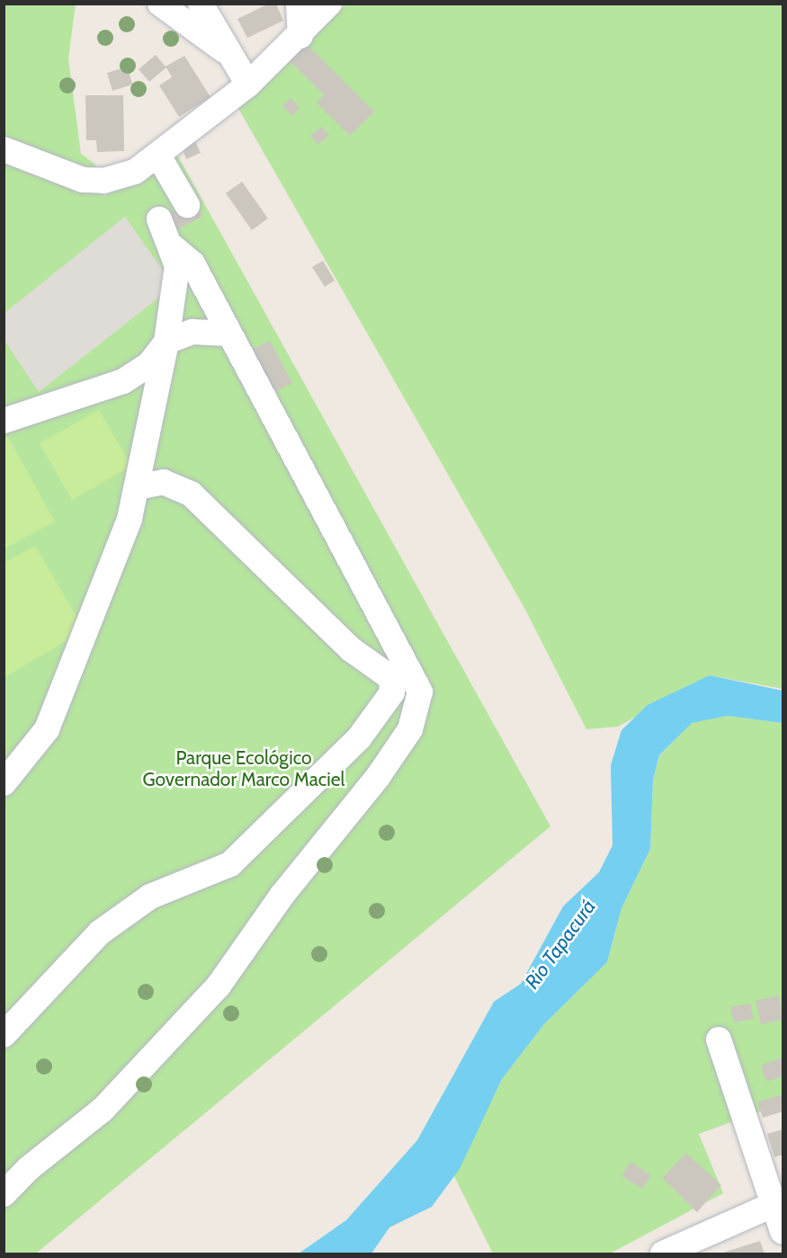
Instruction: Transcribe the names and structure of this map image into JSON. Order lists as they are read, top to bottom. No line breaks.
{"water":["Rio Tapacurá"],"parks":["Parque Ecológico Governador Marco Maciel"]}
